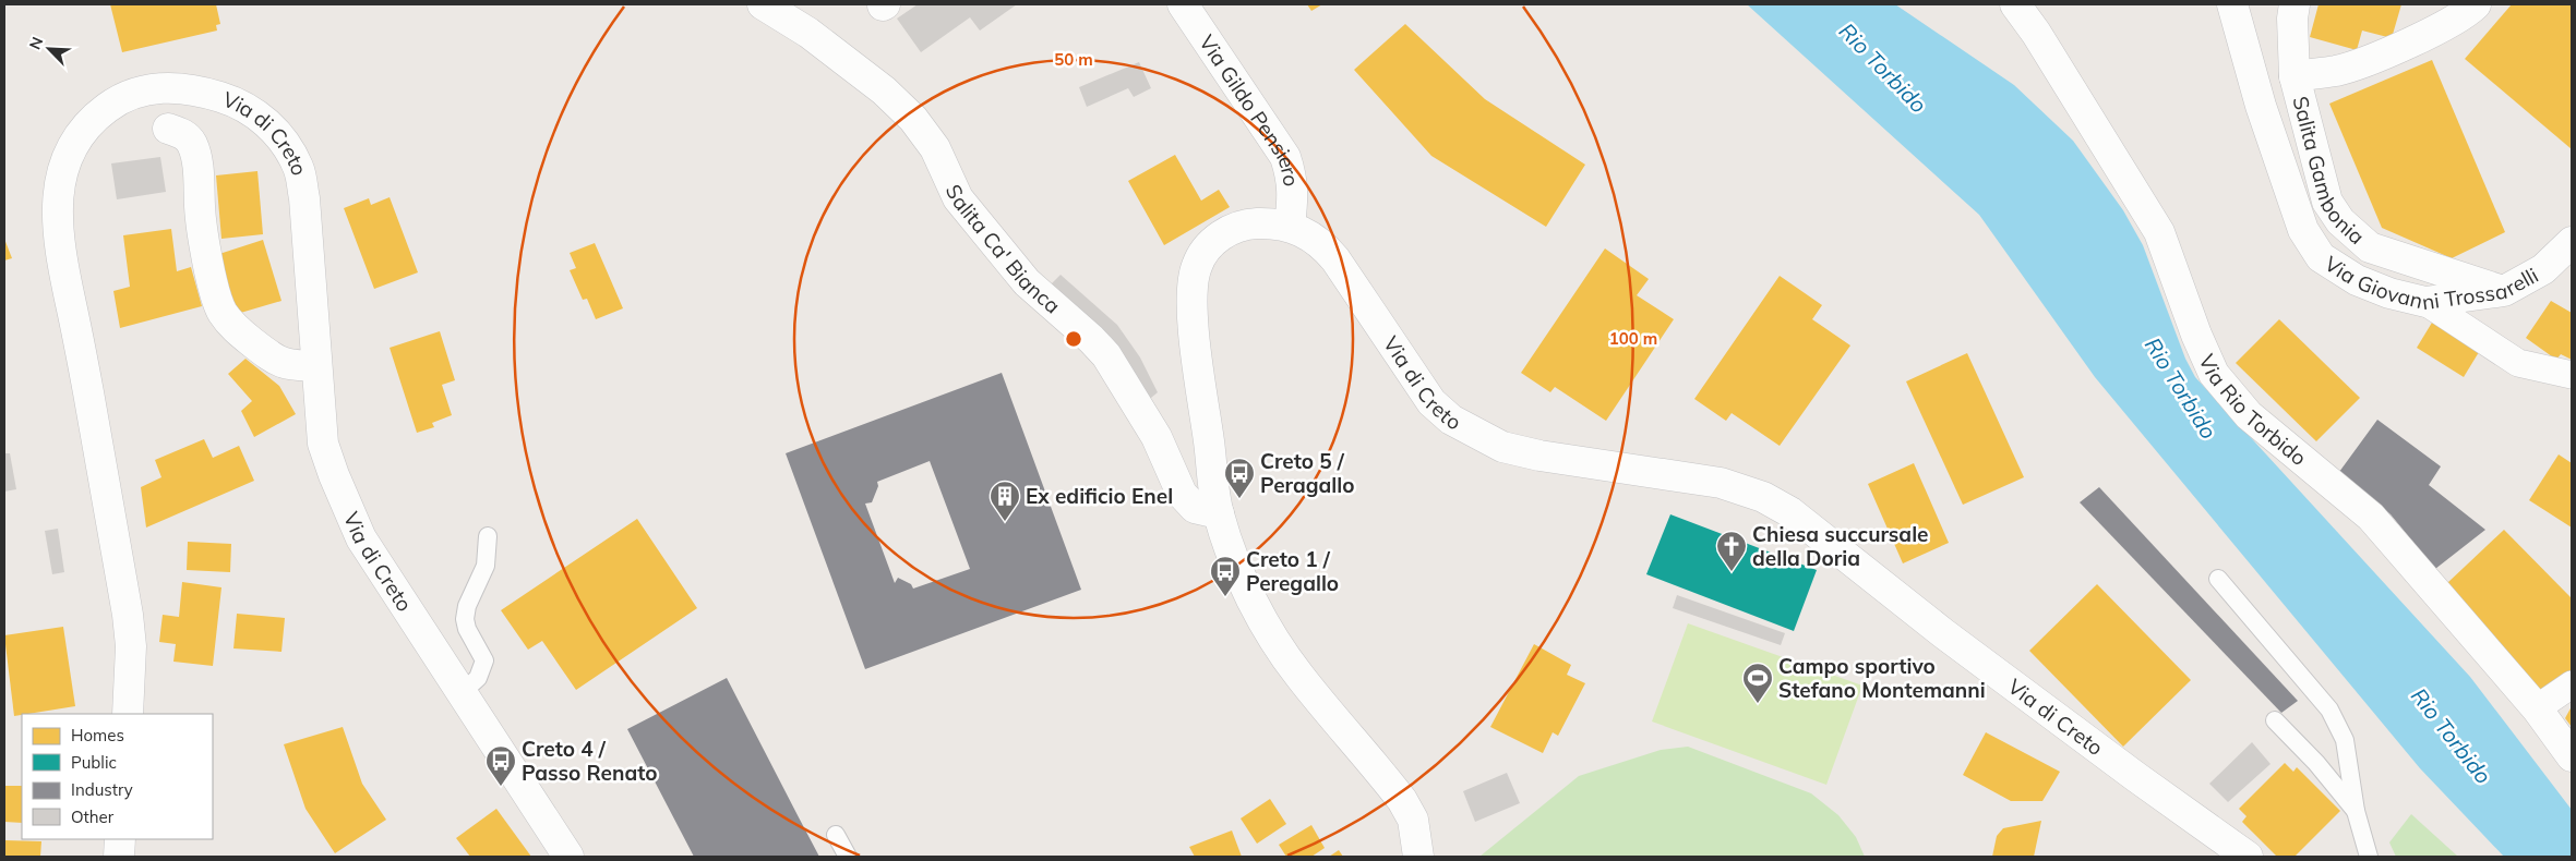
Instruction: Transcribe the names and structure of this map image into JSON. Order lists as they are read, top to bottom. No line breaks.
{"streets":{"main road":["Via Gildo Pensiero","Via di Creto","Salita Gambonia","Salita Ca' Bianca","Via Giovanni Trossarelli","Via Rio Torbido"]},"crossings":[["Via Gildo Pensiero","Via di Creto"],["Via di Creto","Salita Ca' Bianca"],["Salita Gambonia","Via Giovanni Trossarelli"]],"water":["Rio Torbido"],"places":{"bus stop":["Creto 5 / Peragallo","Creto 1 / Peregallo","Creto 4 / Passo Renato"],"building":["Ex edificio Enel"],"church":["Chiesa succursale della Doria"],"sports":["Campo sportivo Stefano Montemanni"]},"legend":["Homes","Public","Industry","Other"],"north":"top left","rings":["50 m","100 m"]}
